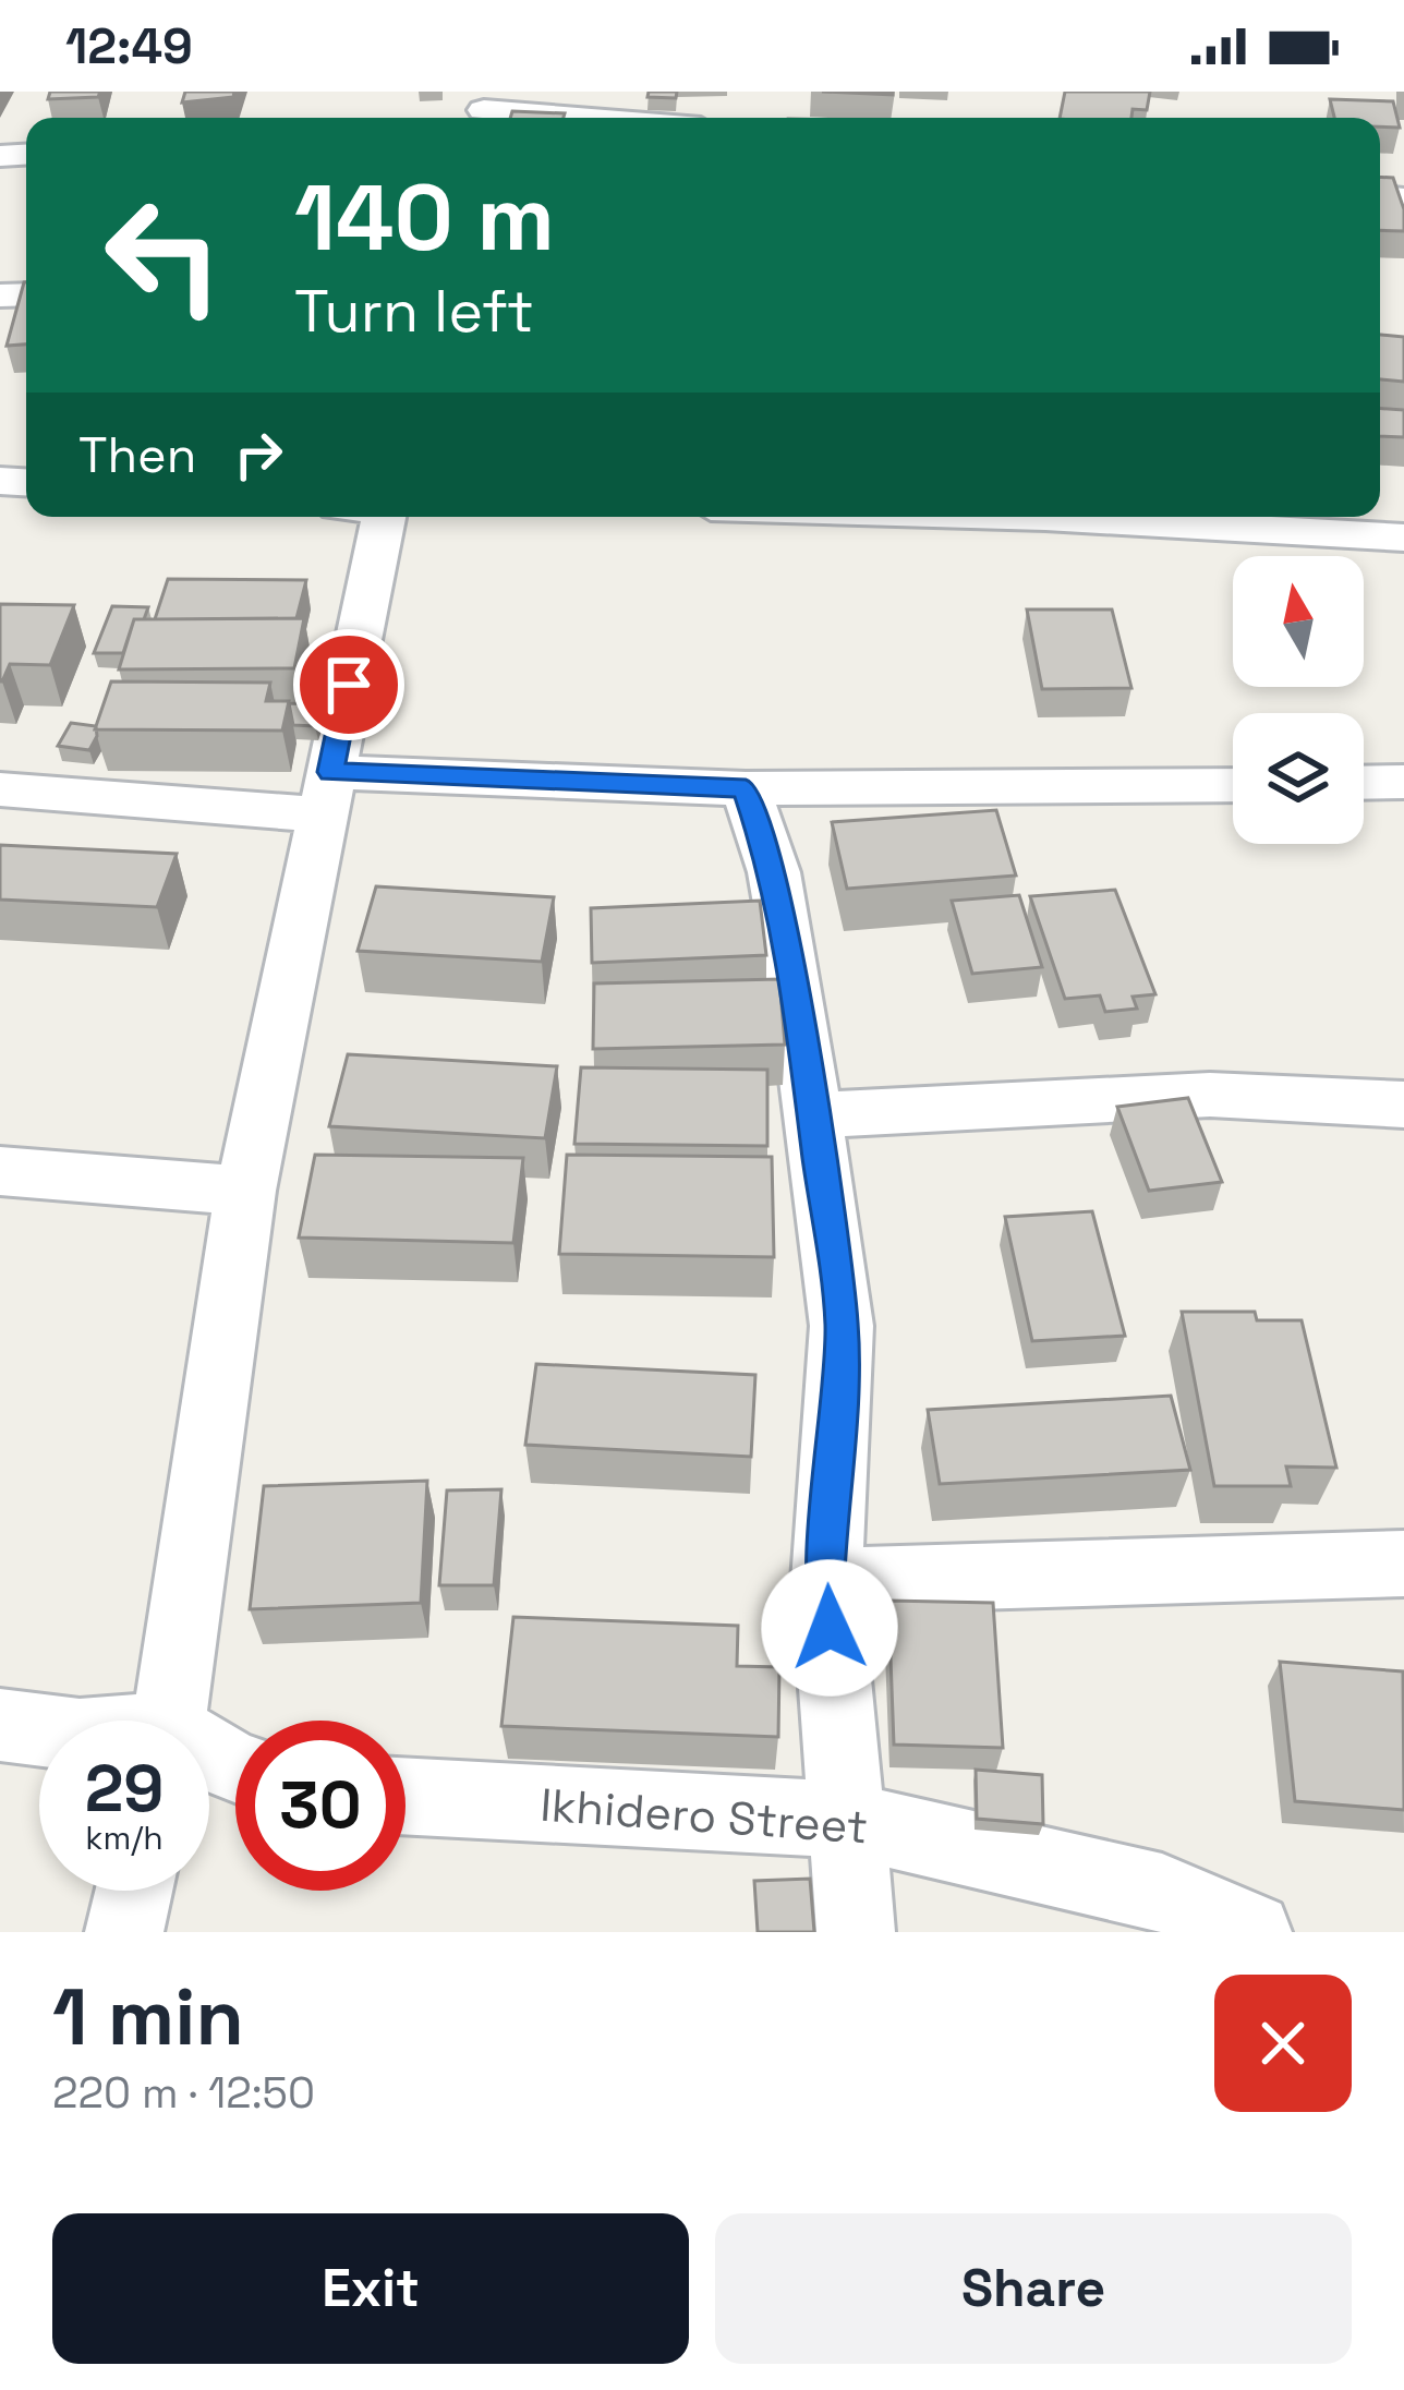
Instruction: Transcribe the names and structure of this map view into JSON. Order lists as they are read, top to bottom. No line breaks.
{"streets":{"street":["Ikhidero Street"]},"north":"top","page":{"status":"12:49","turn":["140 m","Turn left"],"then":"Then","speed":"29 km/h","limit":"30","heading":["1 min","220 m · 12:50"],"buttons":["Exit","Share"]}}
